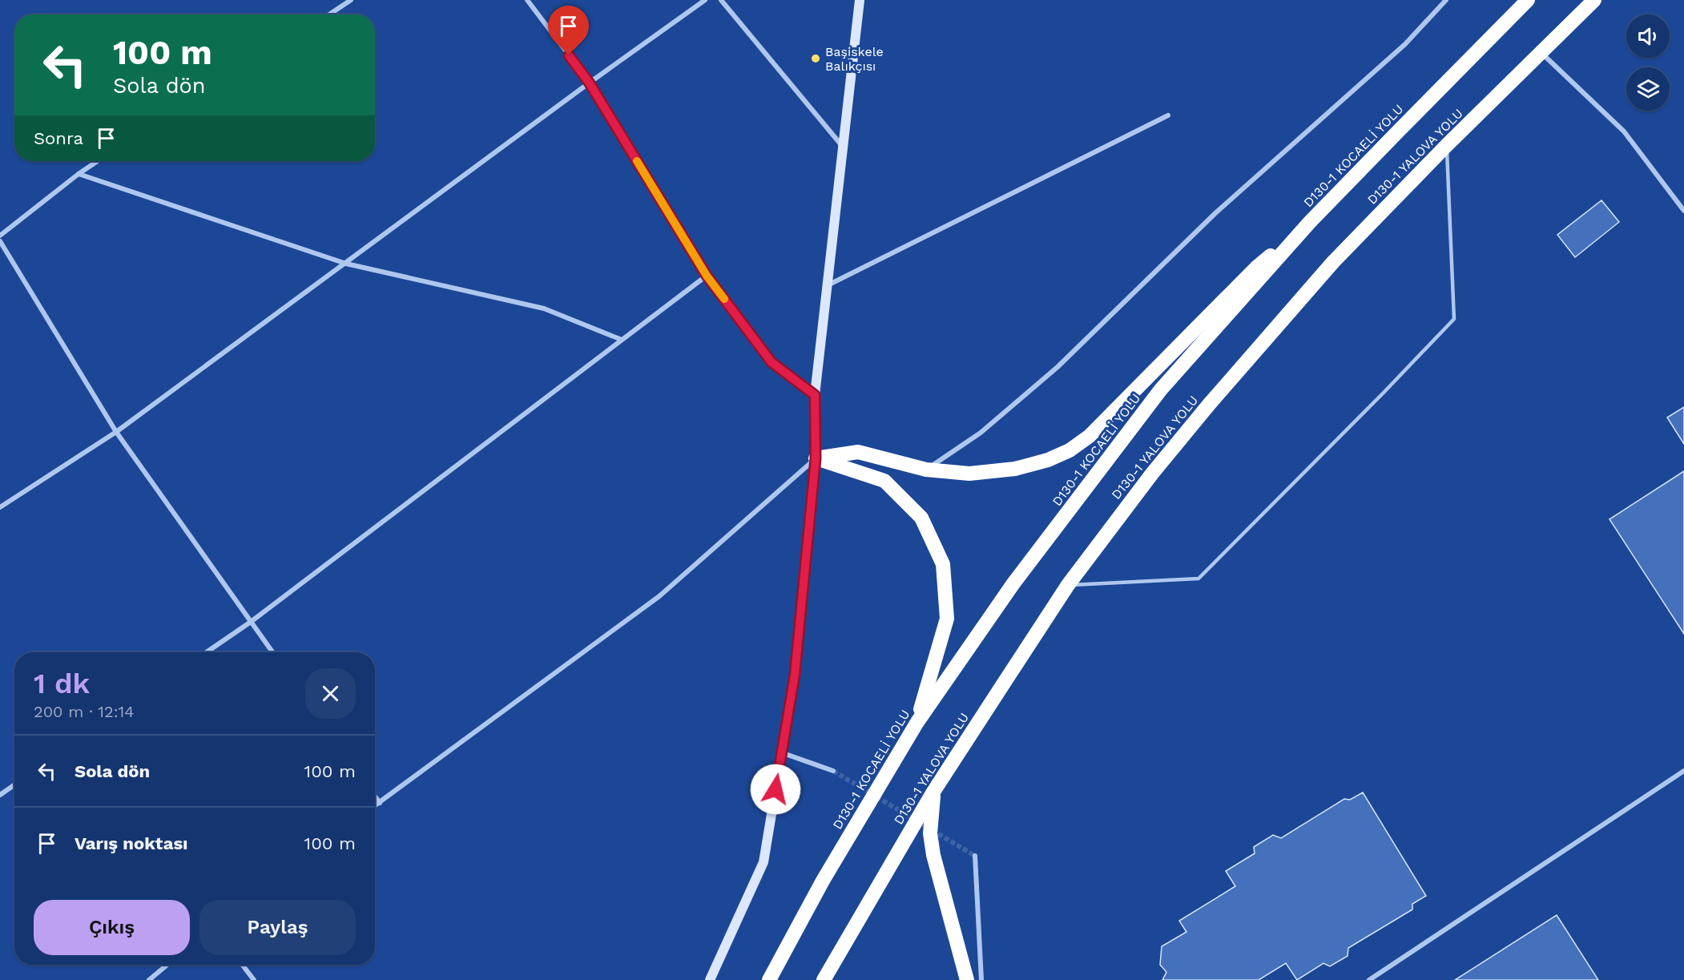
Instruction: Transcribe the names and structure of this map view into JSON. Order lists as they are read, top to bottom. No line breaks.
{"streets":{"highway":["D130-1 KOCAELİ YOLU","D130-1 YALOVA YOLU"]},"places":["Başiskele Balıkçısı"],"page":{"turn":["100 m","Sola dön"],"then":"Sonra","heading":["1 dk","200 m · 12:14"],"list":[{"name":"Sola dön","value":"100 m"},{"name":"Varış noktası","value":"100 m"}],"buttons":["Çıkış","Paylaş"]}}
